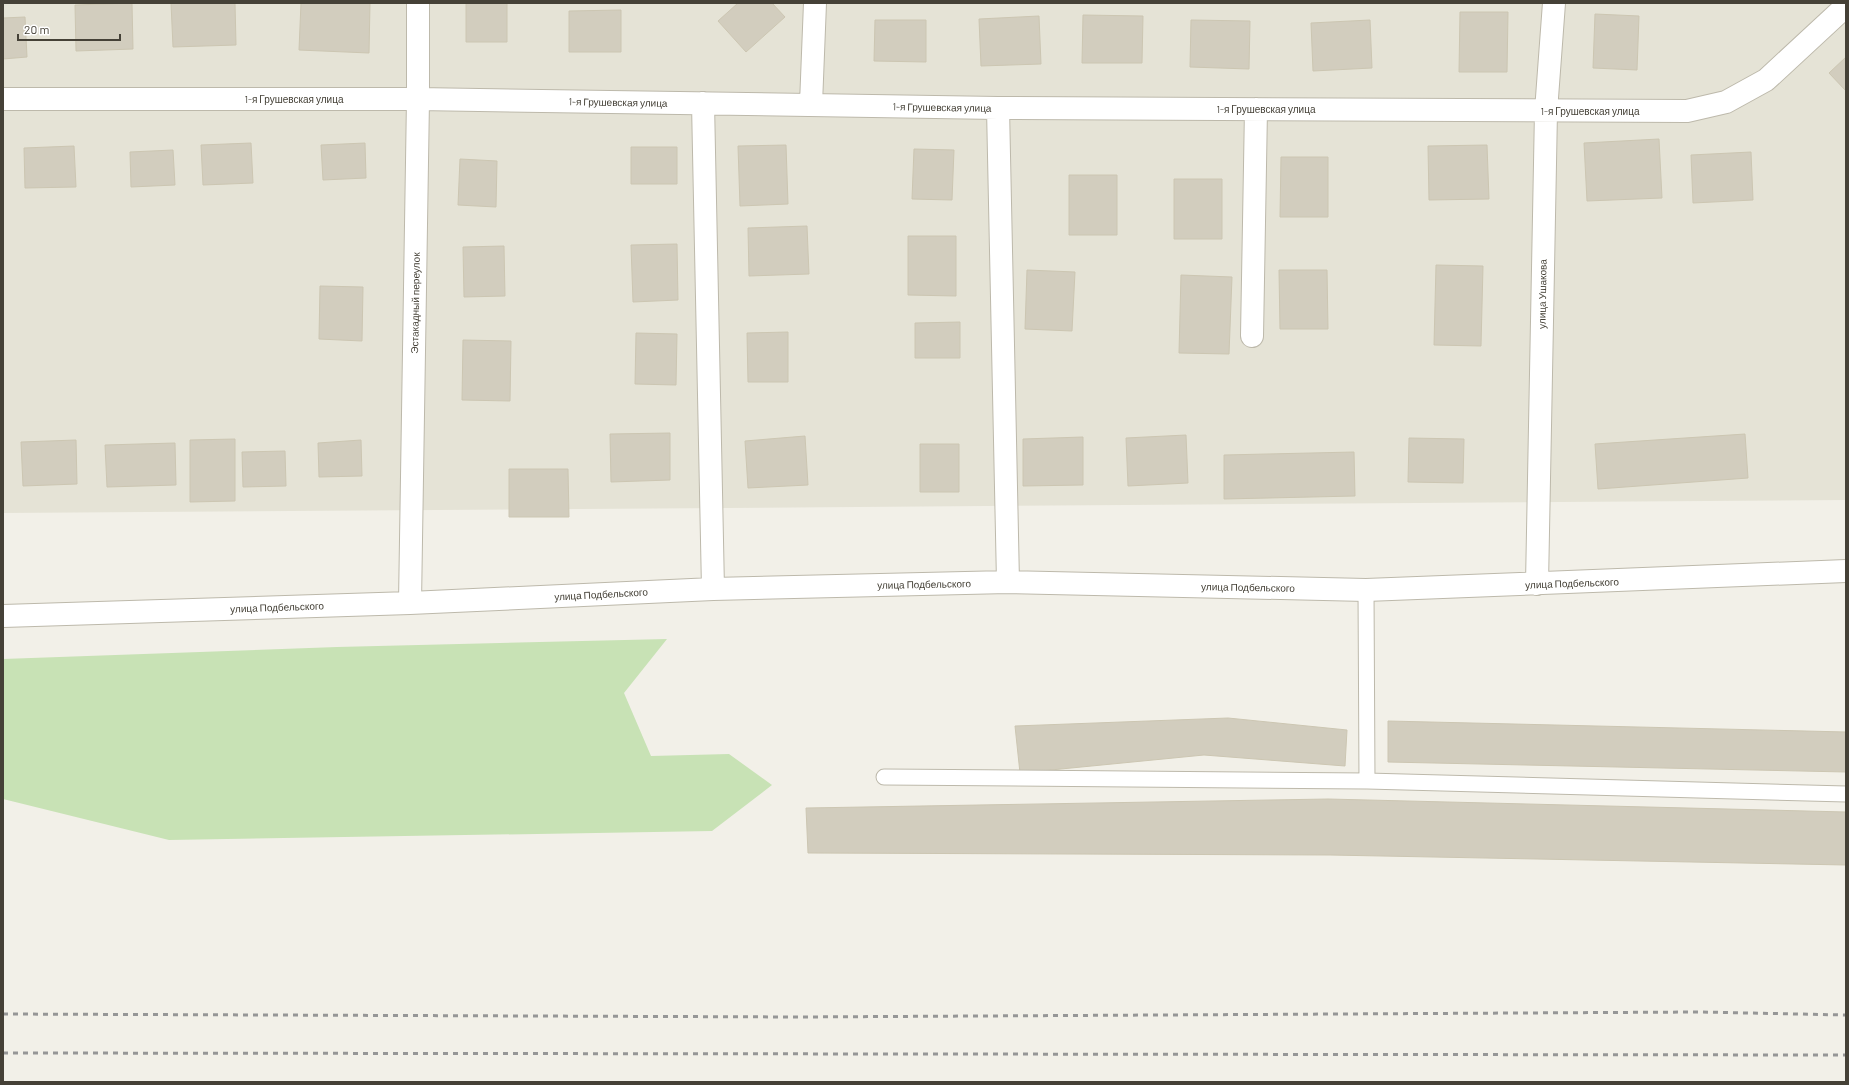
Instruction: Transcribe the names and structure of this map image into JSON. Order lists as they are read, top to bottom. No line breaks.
{"streets":{"street":["1-я Грушевская улица","улица Ушакова","Эстакадный переулок","улица Подбельского"]},"crossings":[["1-я Грушевская улица","улица Ушакова"],["1-я Грушевская улица","Эстакадный переулок"],["улица Ушакова","улица Подбельского"],["Эстакадный переулок","улица Подбельского"]],"scale_bar":"20 m"}
